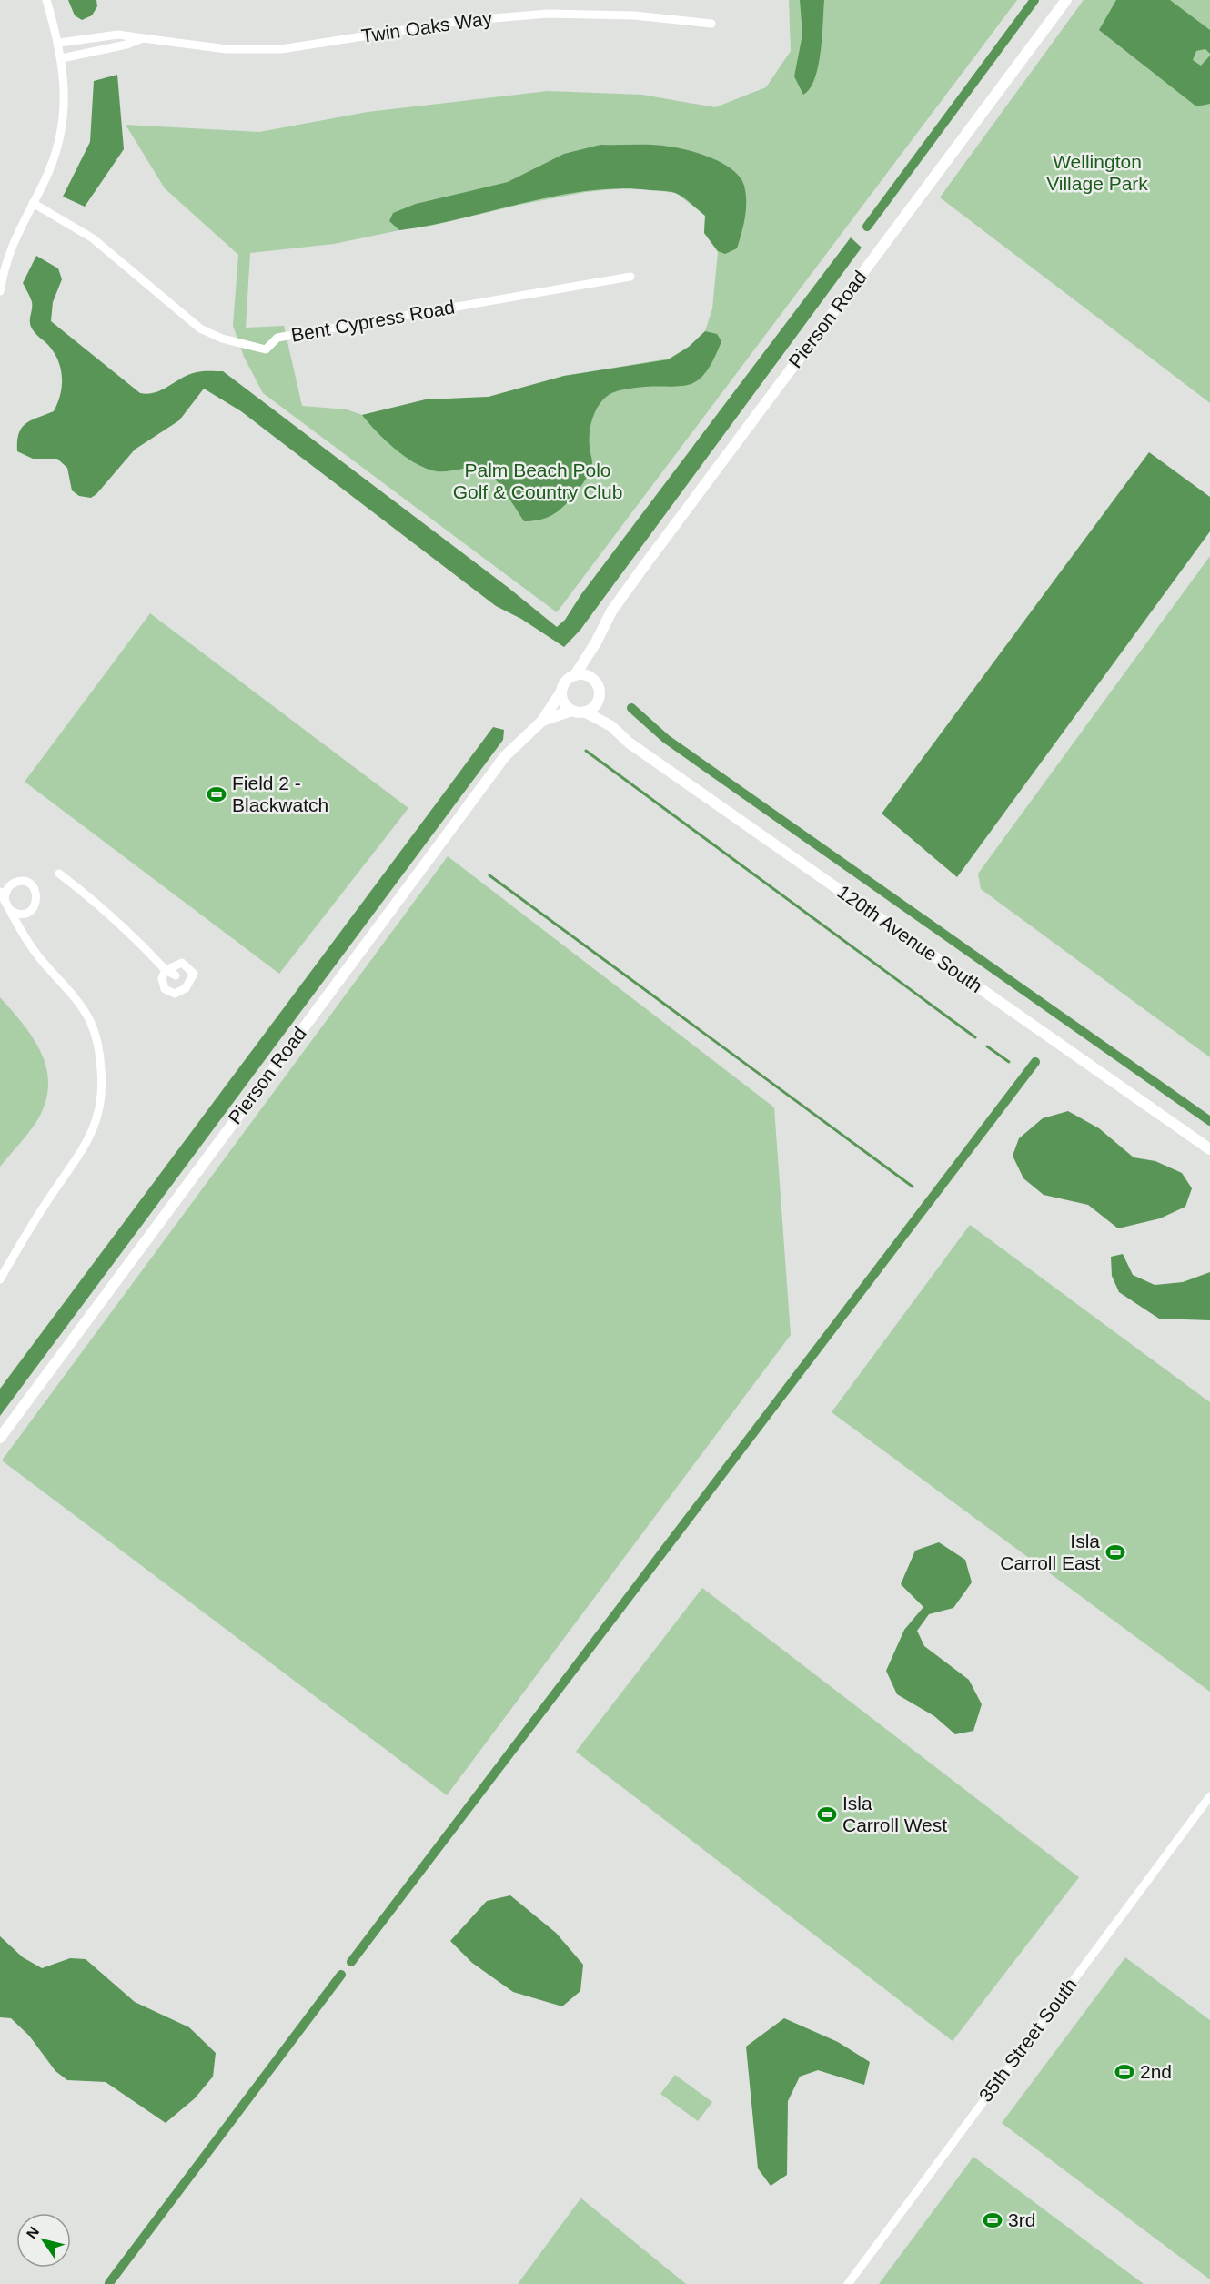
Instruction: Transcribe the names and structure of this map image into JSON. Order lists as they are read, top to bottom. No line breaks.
{"streets":{"street":["Twin Oaks Way","Pierson Road","Bent Cypress Road","120th Avenue South","35th Street South"]},"crossings":[["Pierson Road","120th Avenue South"]],"parks":["Wellington Village Park","Palm Beach Polo Golf & Country Club"],"places":{"sports":["Field 2 - Blackwatch","Isla Carroll East","Isla Carroll West","2nd","3rd"]},"north":"top left"}
